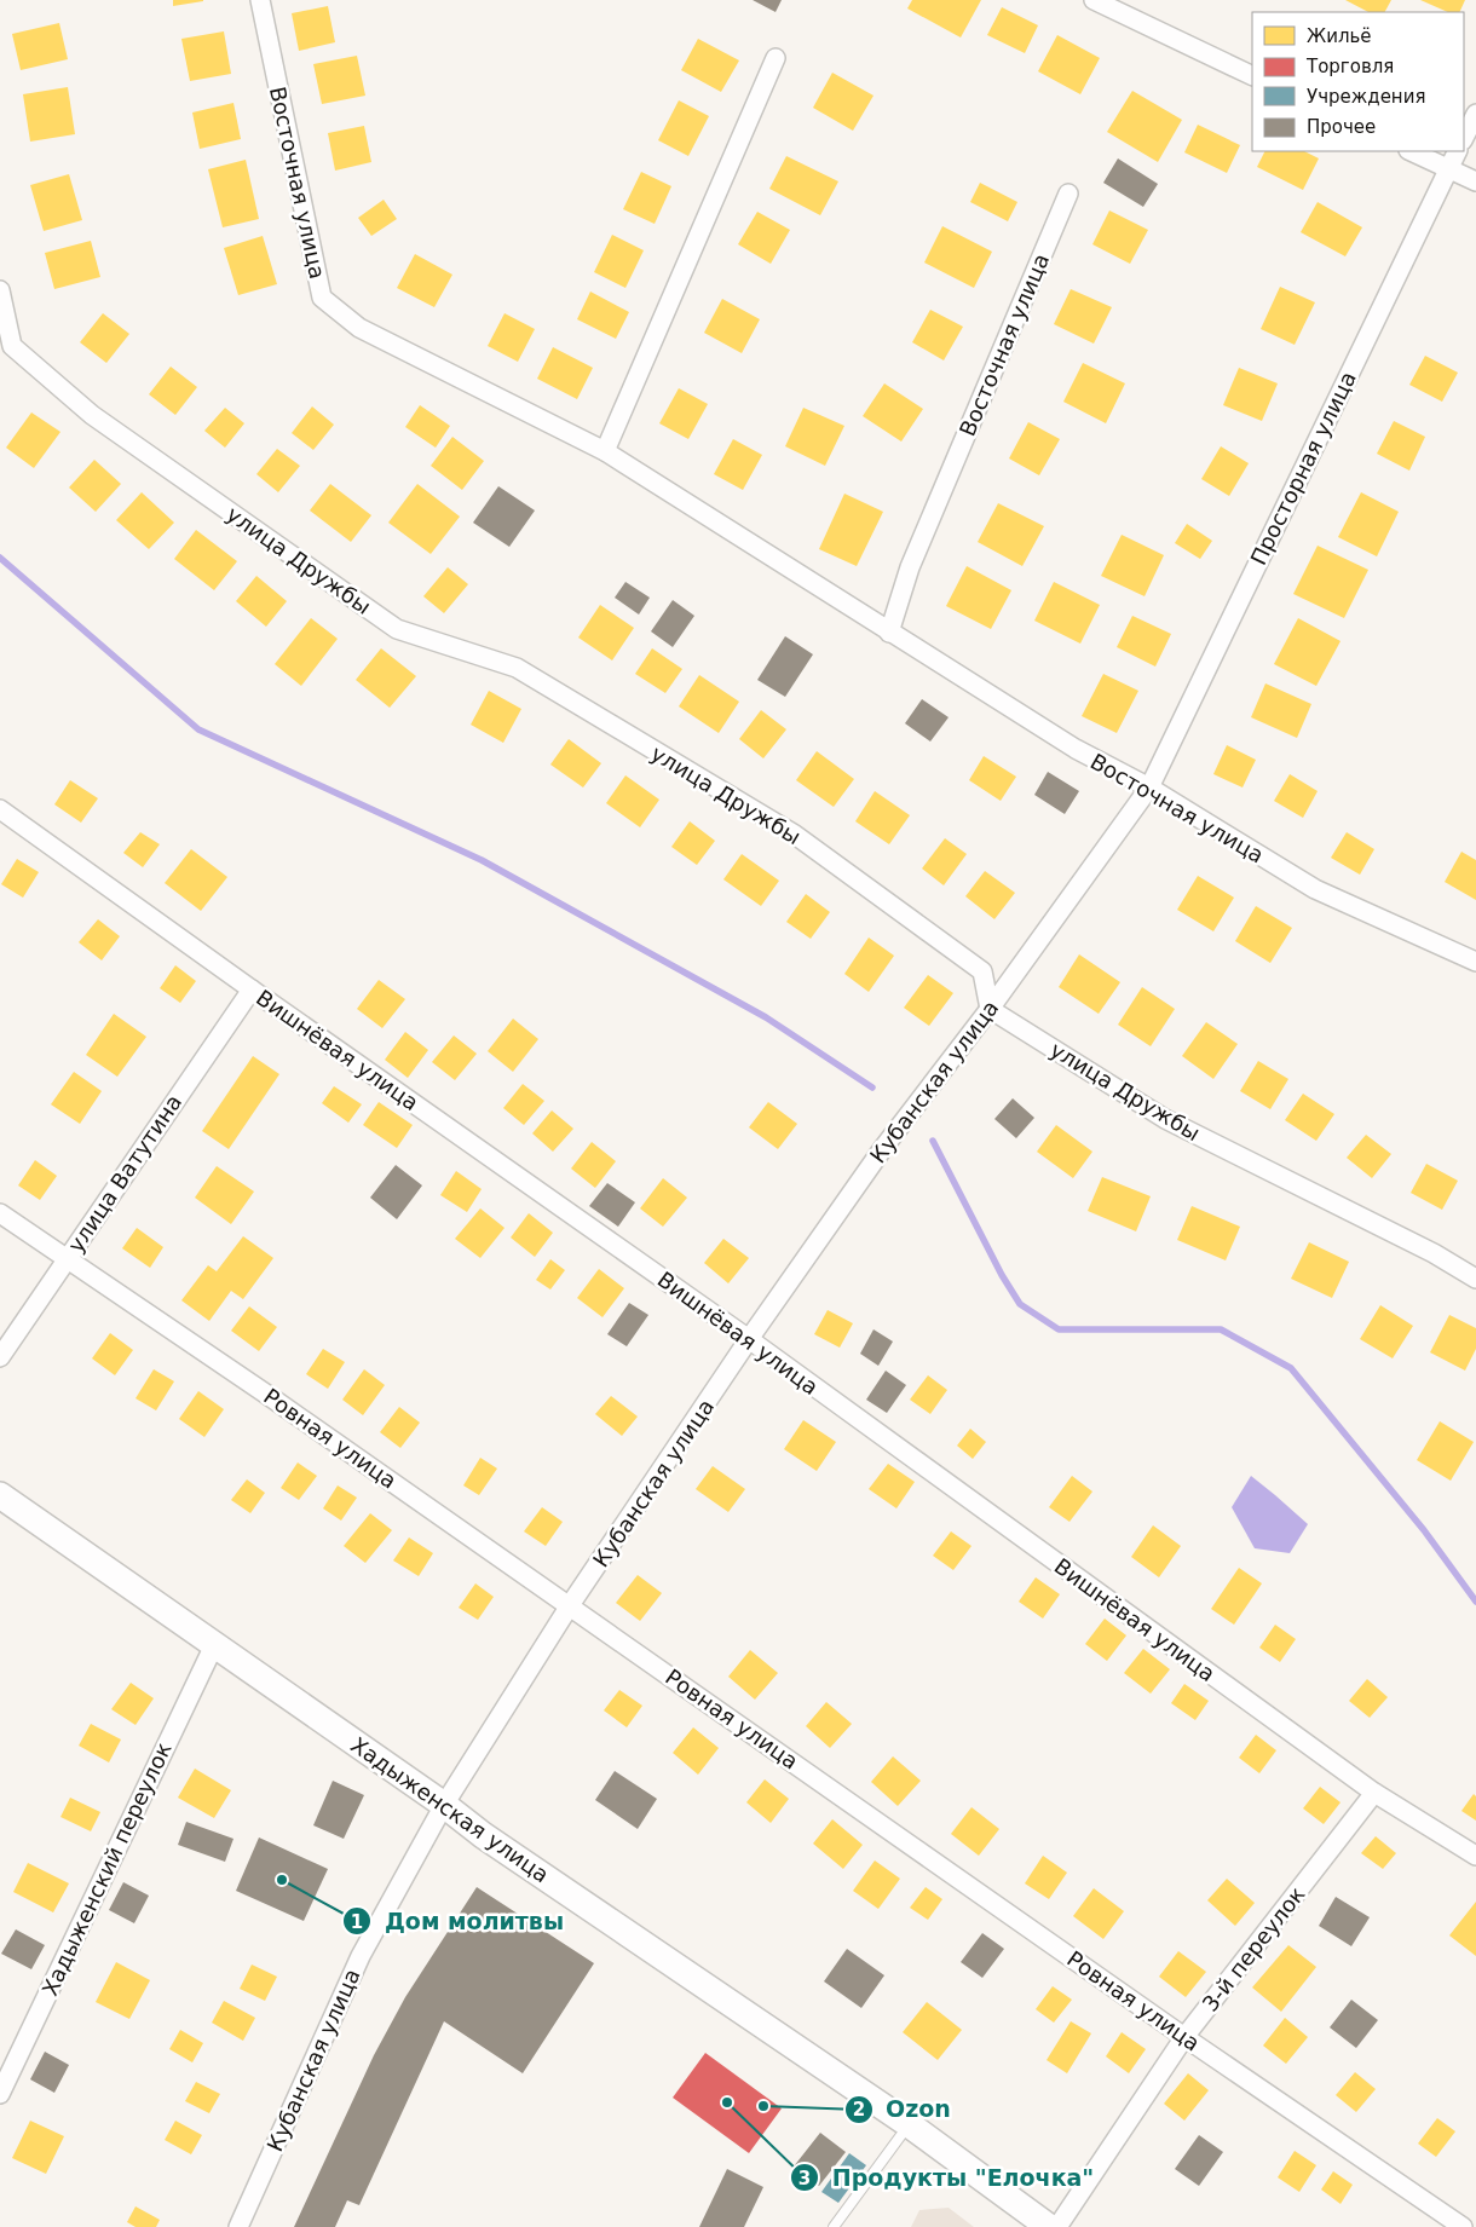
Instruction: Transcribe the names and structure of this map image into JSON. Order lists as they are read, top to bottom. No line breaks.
{"streets":{"main road":["Хадыженская улица"],"street":["Восточная улица","Просторная улица","улица Дружбы","Вишнёвая улица","Кубанская улица","улица Ватутина","Ровная улица","Хадыженский переулок","3-й переулок"]},"crossings":[["Восточная улица","Просторная улица"],["Восточная улица","Кубанская улица"],["Просторная улица","Кубанская улица"],["улица Дружбы","Кубанская улица"],["Вишнёвая улица","Кубанская улица"],["Вишнёвая улица","улица Ватутина"],["Вишнёвая улица","3-й переулок"],["Кубанская улица","Ровная улица"],["Кубанская улица","Хадыженская улица"],["улица Ватутина","Ровная улица"],["Ровная улица","3-й переулок"],["Хадыженская улица","Хадыженский переулок"]],"places":["Дом молитвы","Продукты \"Елочка\"","Ozon"],"legend":["Жильё","Торговля","Учреждения","Прочее"]}
